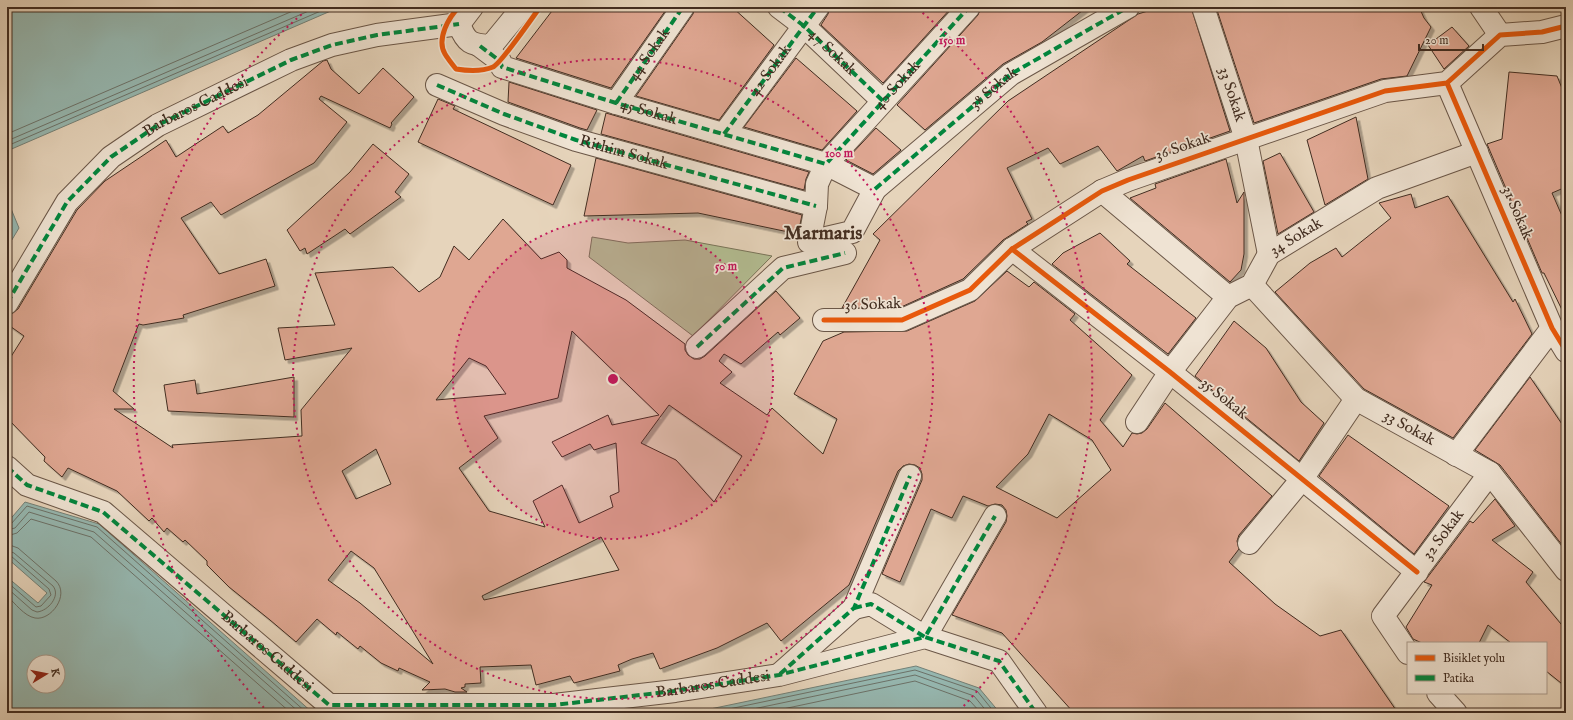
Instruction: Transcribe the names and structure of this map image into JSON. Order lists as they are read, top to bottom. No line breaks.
{"streets":{"street":["47 Sokak","44 Sokak","42 Sokak","40 Sokak","38 Sokak","33 Sokak","Barbaros Caddesi","45 Sokak","36 Sokak","Rithim Sokak","31 Sokak","34 Sokak","35 Sokak","32 Sokak"]},"crossings":[["47 Sokak","42 Sokak"],["47 Sokak","40 Sokak"],["44 Sokak","45 Sokak"],["42 Sokak","45 Sokak"],["40 Sokak","38 Sokak"],["40 Sokak","45 Sokak"],["40 Sokak","Rithim Sokak"],["38 Sokak","45 Sokak"],["33 Sokak","36 Sokak"],["33 Sokak","34 Sokak"],["33 Sokak","32 Sokak"],["Barbaros Caddesi","45 Sokak"],["36 Sokak","31 Sokak"],["36 Sokak","35 Sokak"],["31 Sokak","34 Sokak"],["35 Sokak","32 Sokak"]],"districts":["Marmaris"],"legend":["Bisiklet yolu","Patika"],"scale_bar":"20 m","north":"right","rings":["150 m","100 m","50 m"]}
